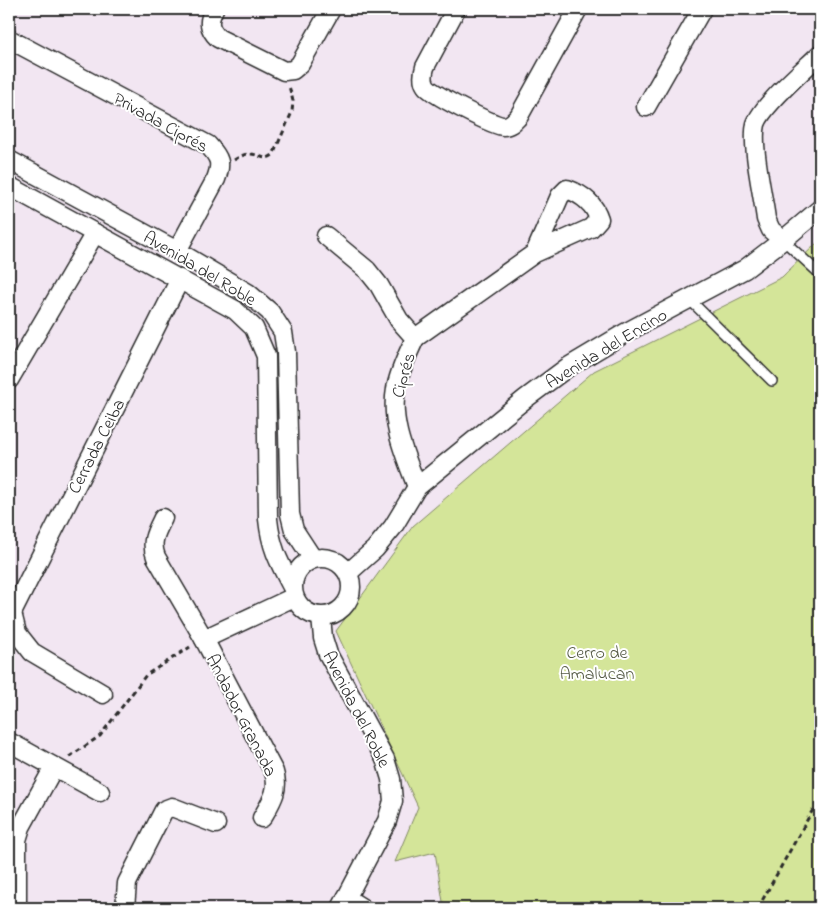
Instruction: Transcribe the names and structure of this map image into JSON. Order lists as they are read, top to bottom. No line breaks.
{"streets":{"street":["Privada Ciprés","Avenida del Roble","Avenida del Encino","Ciprés","Cerrada Ceiba","Andador Granada"]},"crossings":[["Privada Ciprés","Avenida del Roble"],["Avenida del Roble","Avenida del Encino"],["Avenida del Roble","Cerrada Ceiba"],["Avenida del Encino","Ciprés"]],"parks":["Cerro de Amalucan"]}
